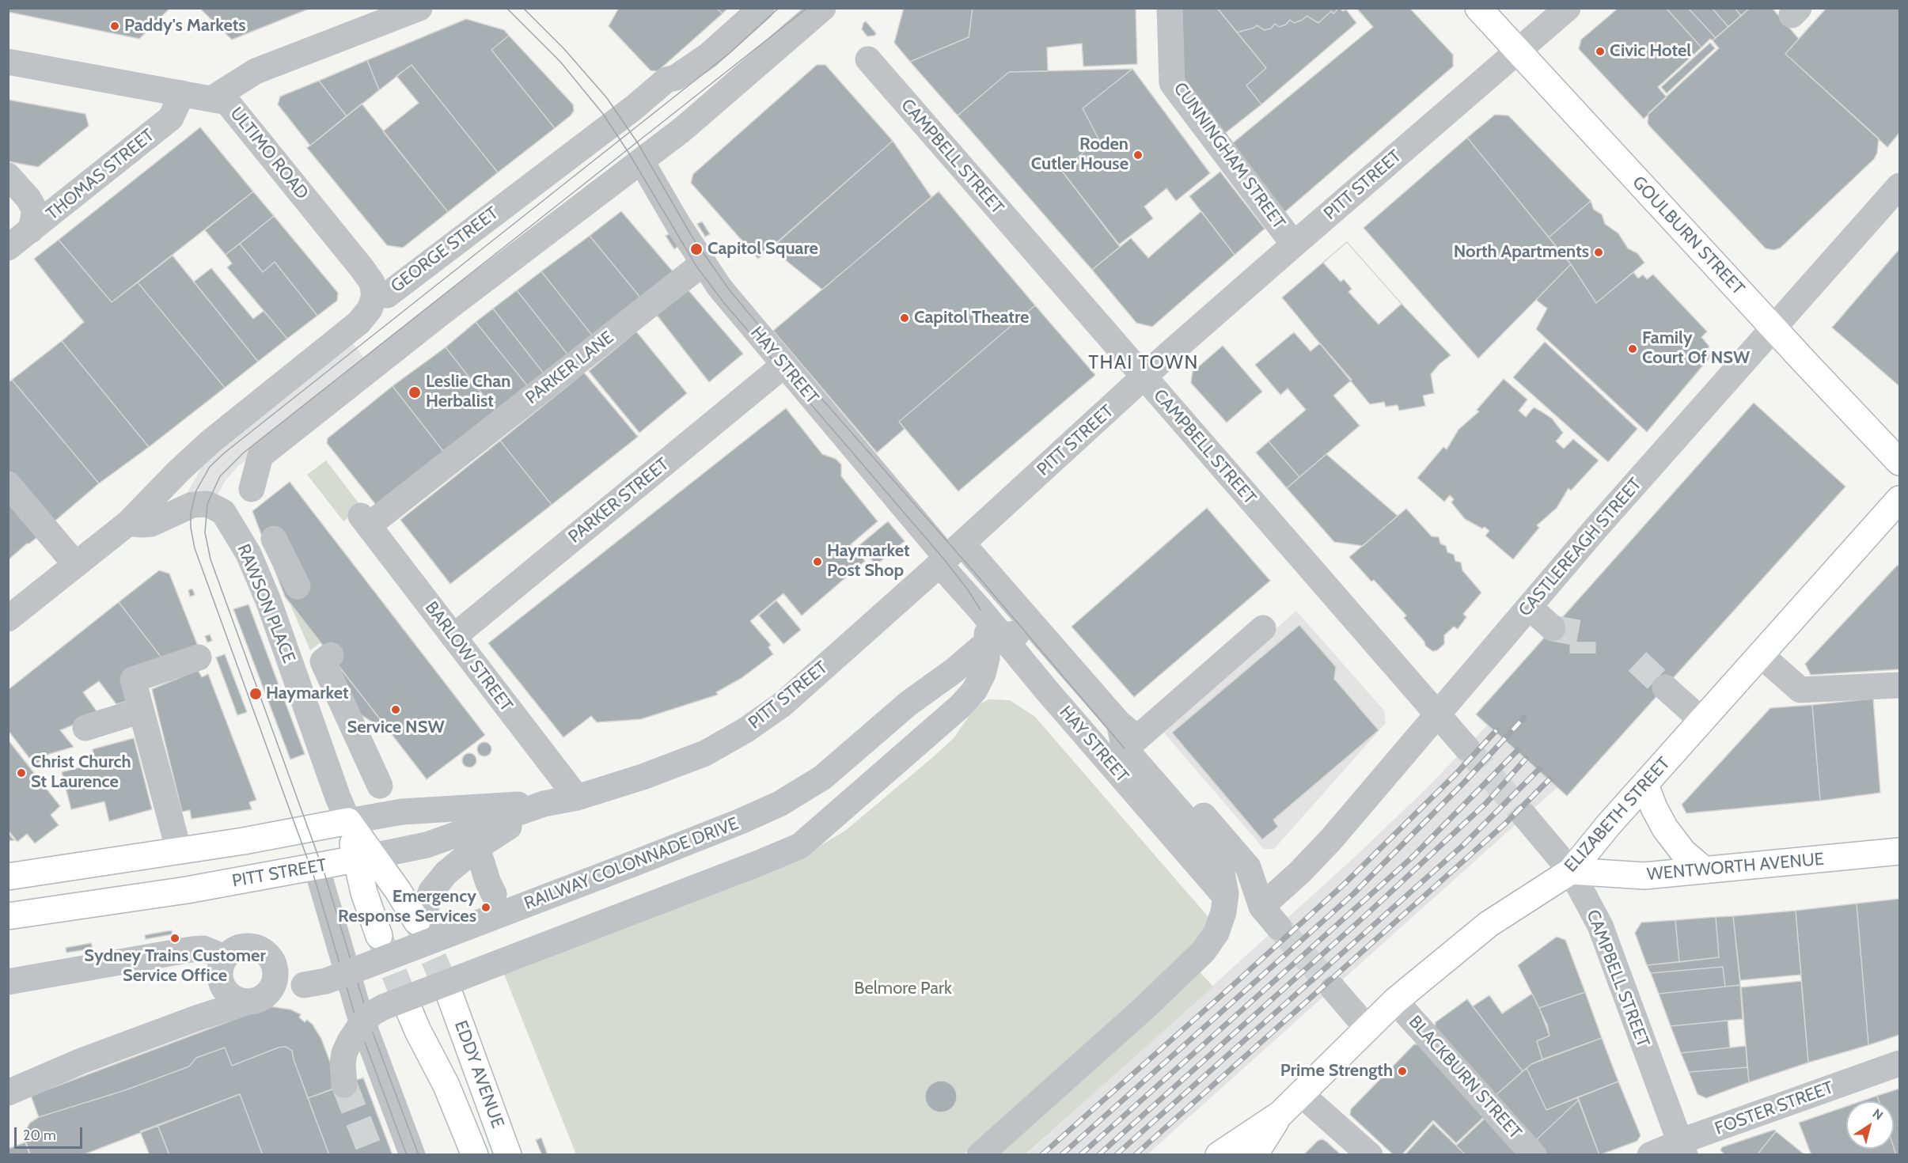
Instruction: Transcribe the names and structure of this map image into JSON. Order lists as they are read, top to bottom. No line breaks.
{"streets":{"main road":["PITT STREET","GOULBURN STREET","ELIZABETH STREET","WENTWORTH AVENUE","EDDY AVENUE"],"street":["ULTIMO ROAD","CUNNINGHAM STREET","CAMPBELL STREET","THOMAS STREET","GEORGE STREET","HAY STREET","PARKER LANE","PARKER STREET","CASTLEREAGH STREET","RAWSON PLACE","BARLOW STREET","RAILWAY COLONNADE DRIVE","BLACKBURN STREET","FOSTER STREET"]},"crossings":[["ULTIMO ROAD","THOMAS STREET"],["ULTIMO ROAD","GEORGE STREET"],["CUNNINGHAM STREET","PITT STREET"],["CAMPBELL STREET","PITT STREET"],["CAMPBELL STREET","CASTLEREAGH STREET"],["CAMPBELL STREET","ELIZABETH STREET"],["CAMPBELL STREET","WENTWORTH AVENUE"],["CAMPBELL STREET","FOSTER STREET"],["PITT STREET","GOULBURN STREET"],["PITT STREET","HAY STREET"],["PITT STREET","RAWSON PLACE"],["PITT STREET","BARLOW STREET"],["GOULBURN STREET","CASTLEREAGH STREET"],["GEORGE STREET","RAWSON PLACE"],["HAY STREET","PARKER LANE"],["HAY STREET","PARKER STREET"],["HAY STREET","CASTLEREAGH STREET"],["HAY STREET","RAILWAY COLONNADE DRIVE"],["PARKER LANE","BARLOW STREET"],["PARKER STREET","BARLOW STREET"],["ELIZABETH STREET","WENTWORTH AVENUE"],["ELIZABETH STREET","BLACKBURN STREET"]],"districts":["THAI TOWN"],"parks":["Belmore Park"],"places":["Paddy's Markets","Civic Hotel","Roden Cutler House","Capitol Square","North Apartments","Capitol Theatre","Family Court Of NSW","Leslie Chan Herbalist","Haymarket Post Shop","Haymarket","Service NSW","Christ Church St Laurence","Emergency Response Services","Sydney Trains Customer Service Office","Prime Strength"],"scale_bar":"20 m","north":"top right"}
